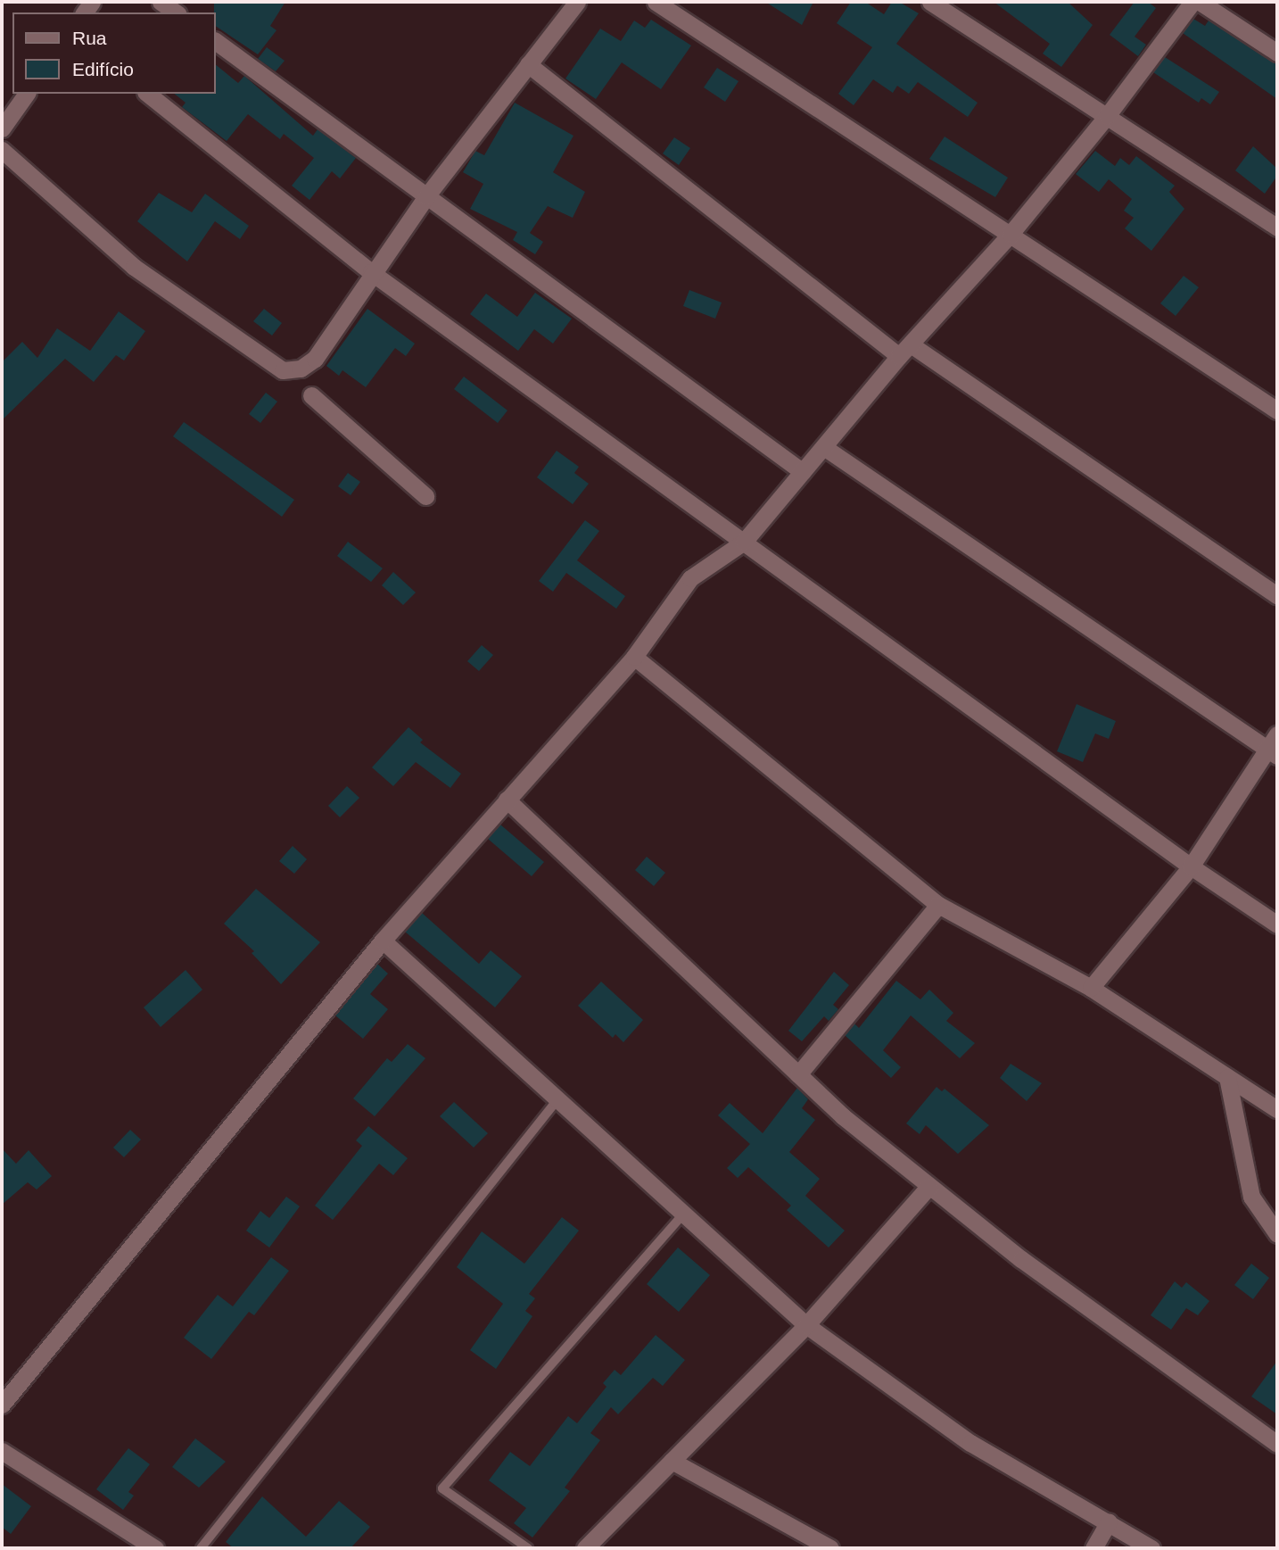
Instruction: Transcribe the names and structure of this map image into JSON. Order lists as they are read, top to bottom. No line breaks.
{"legend":["Rua","Edifício"]}
